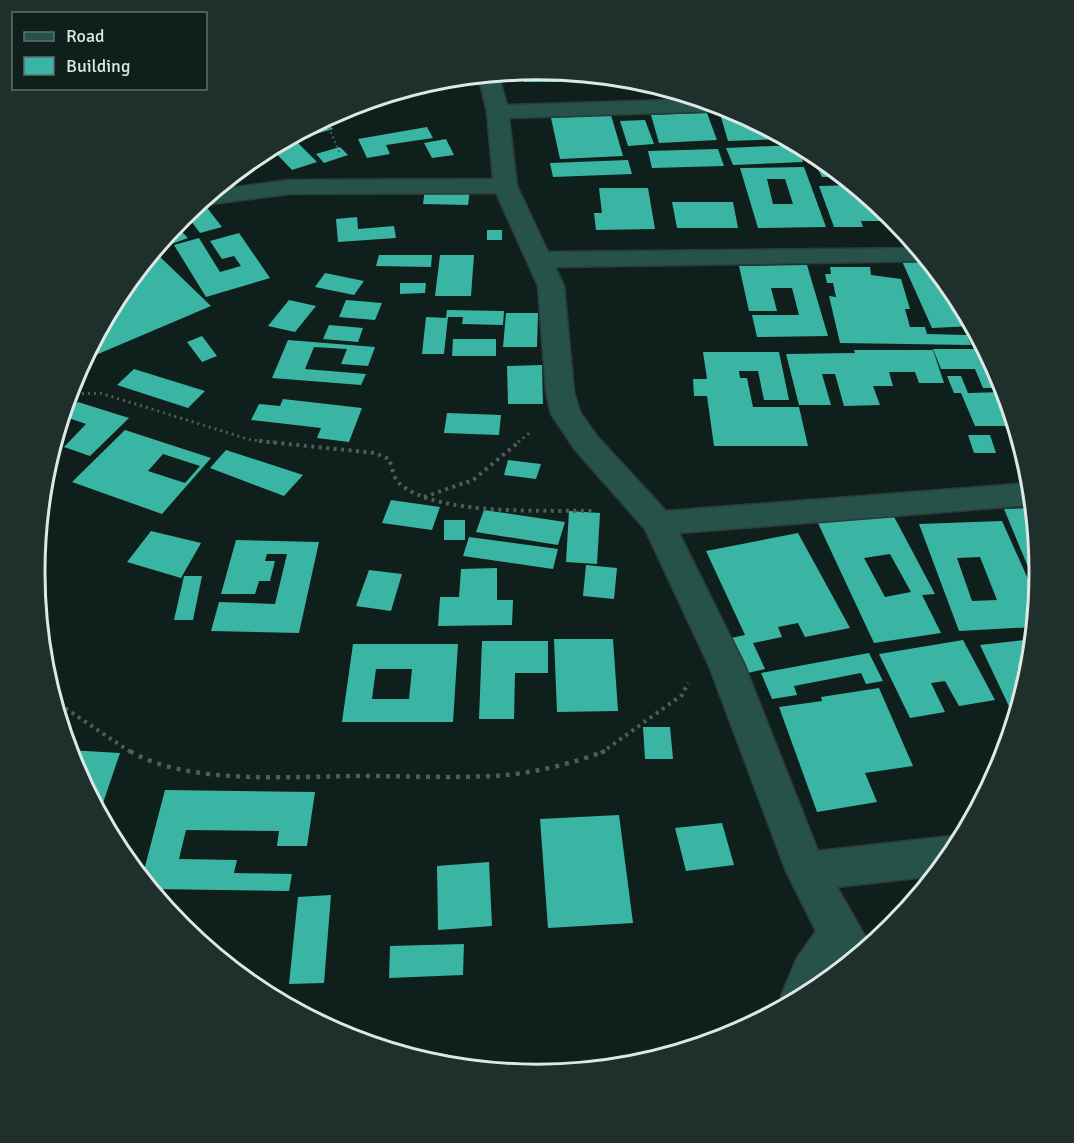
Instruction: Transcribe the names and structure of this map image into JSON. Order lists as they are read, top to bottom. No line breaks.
{"legend":["Road","Building"]}
